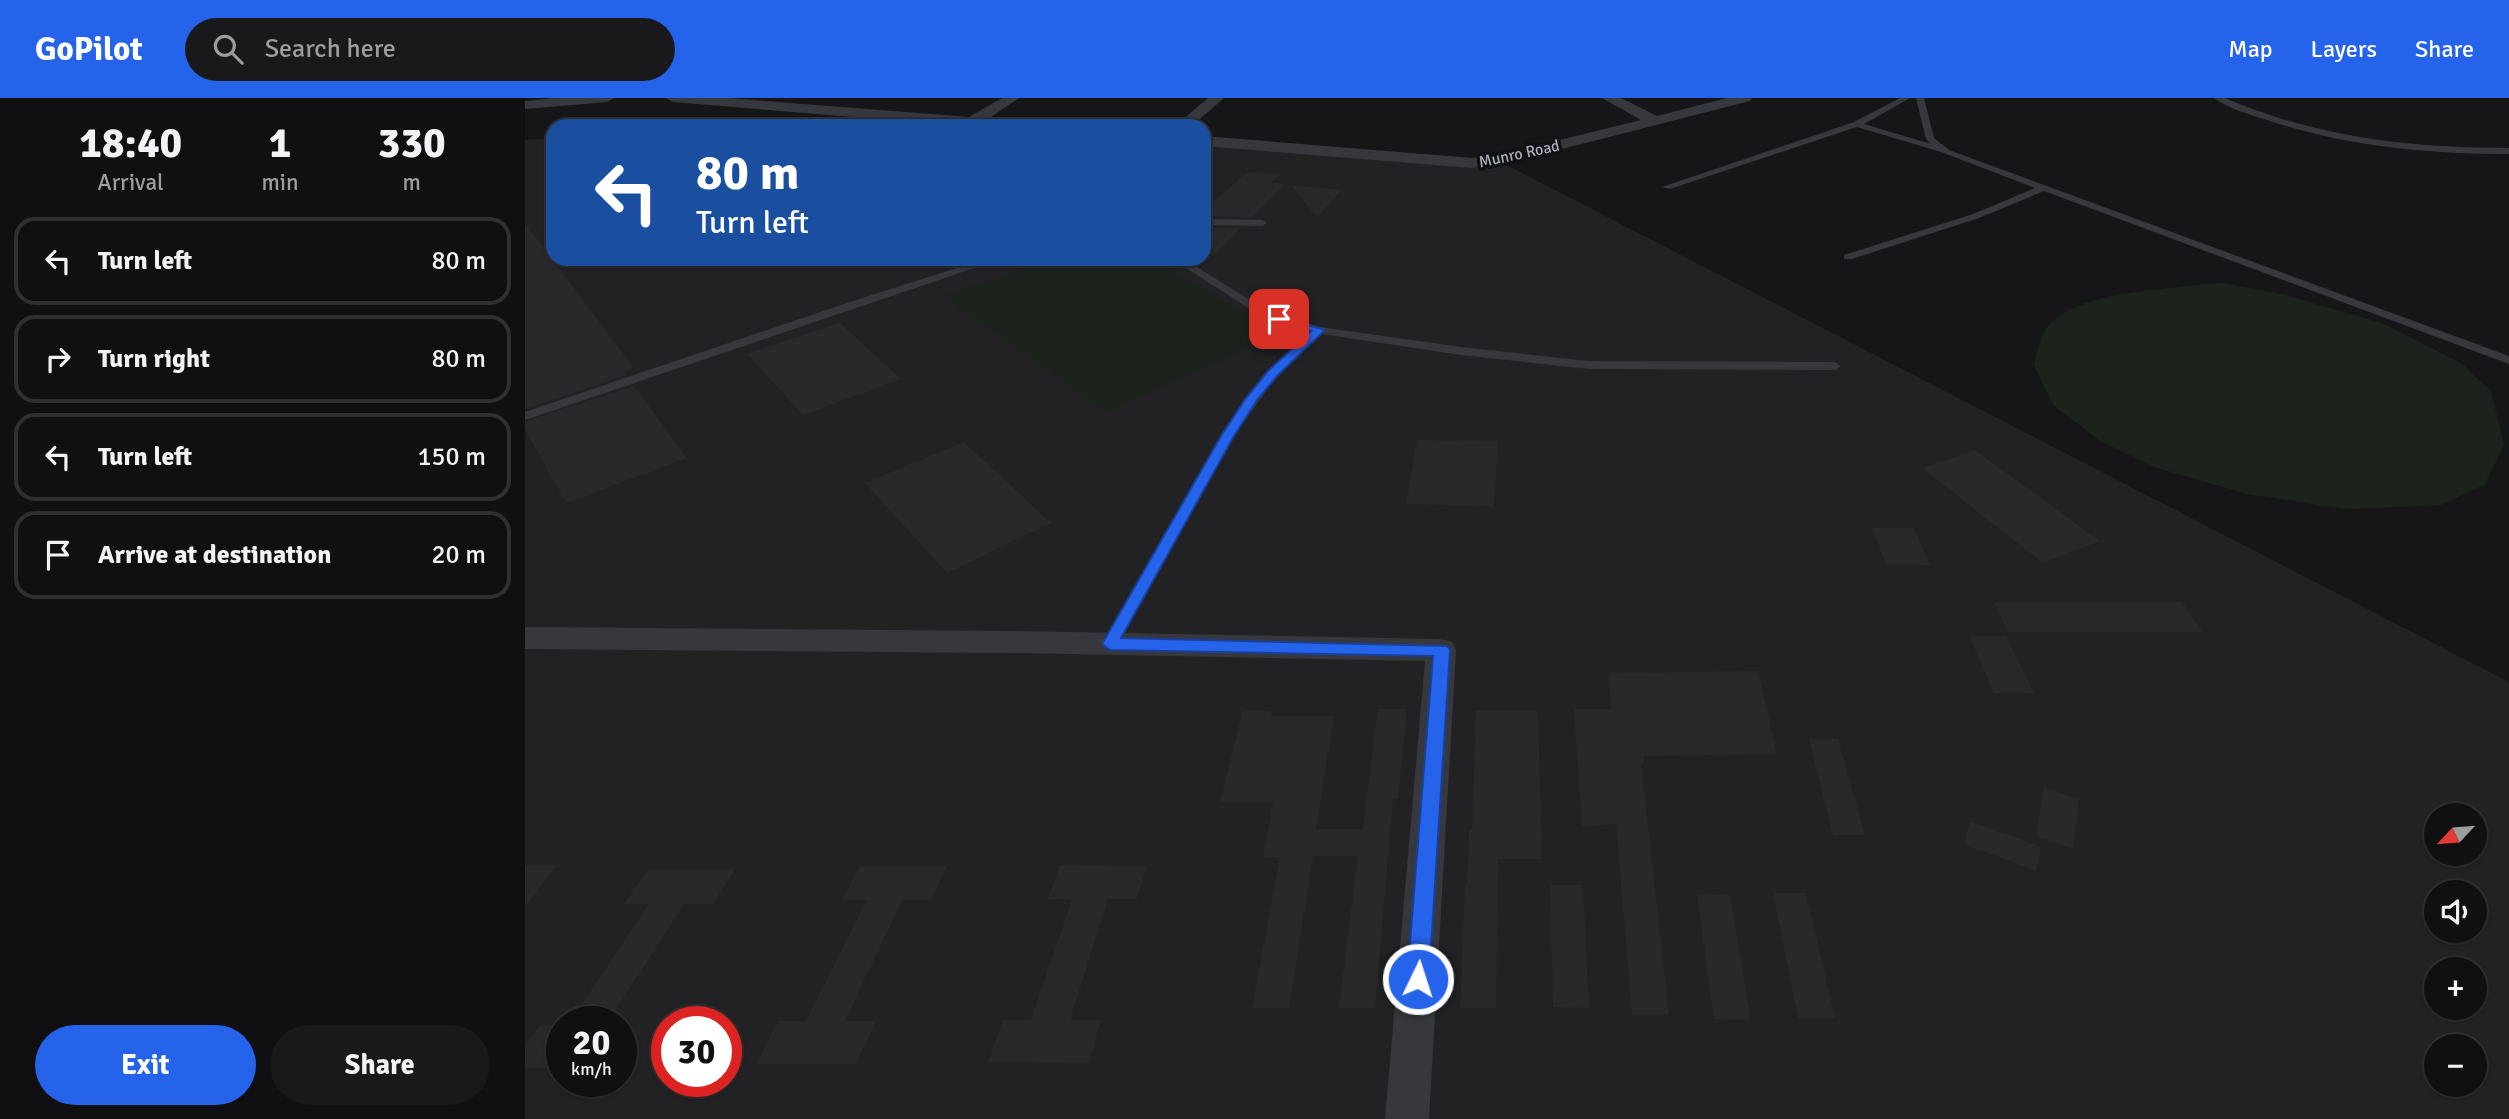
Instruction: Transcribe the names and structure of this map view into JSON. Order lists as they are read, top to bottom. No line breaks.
{"streets":{"street":["Munro Road"]},"north":"bottom left","page":{"header":"GoPilot","search":"Search here","nav":["Map","Layers","Share"],"eta":["18:40","Arrival","1","min","330","m"],"turn":["80 m","Turn left"],"list":[{"name":"Turn left","value":"80 m"},{"name":"Turn right","value":"80 m"},{"name":"Turn left","value":"150 m"},{"name":"Arrive at destination","value":"20 m"}],"map_buttons":["+","−"],"speed":"20 km/h","limit":"30","buttons":["Exit","Share"]}}
